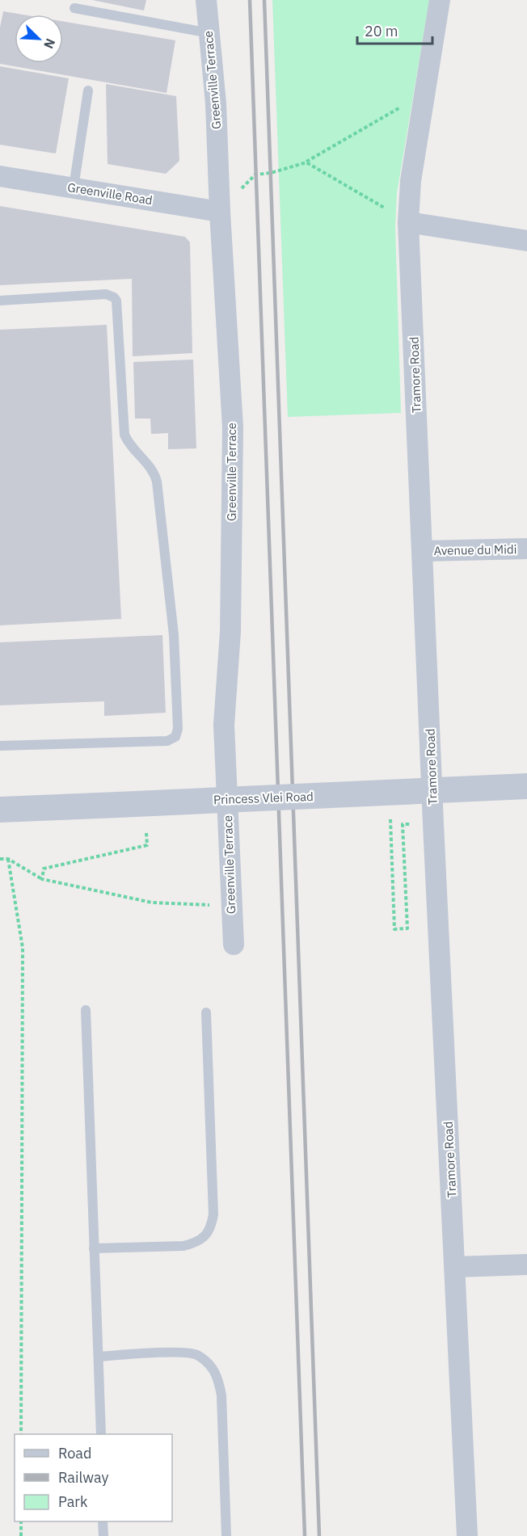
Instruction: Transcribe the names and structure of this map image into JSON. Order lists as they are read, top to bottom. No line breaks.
{"streets":{"street":["Greenville Terrace","Greenville Road","Tramore Road","Avenue du Midi","Princess Vlei Road"]},"crossings":[["Greenville Terrace","Greenville Road"],["Tramore Road","Avenue du Midi"]],"legend":["Road","Railway","Park"],"scale_bar":"20 m","north":"bottom right"}
